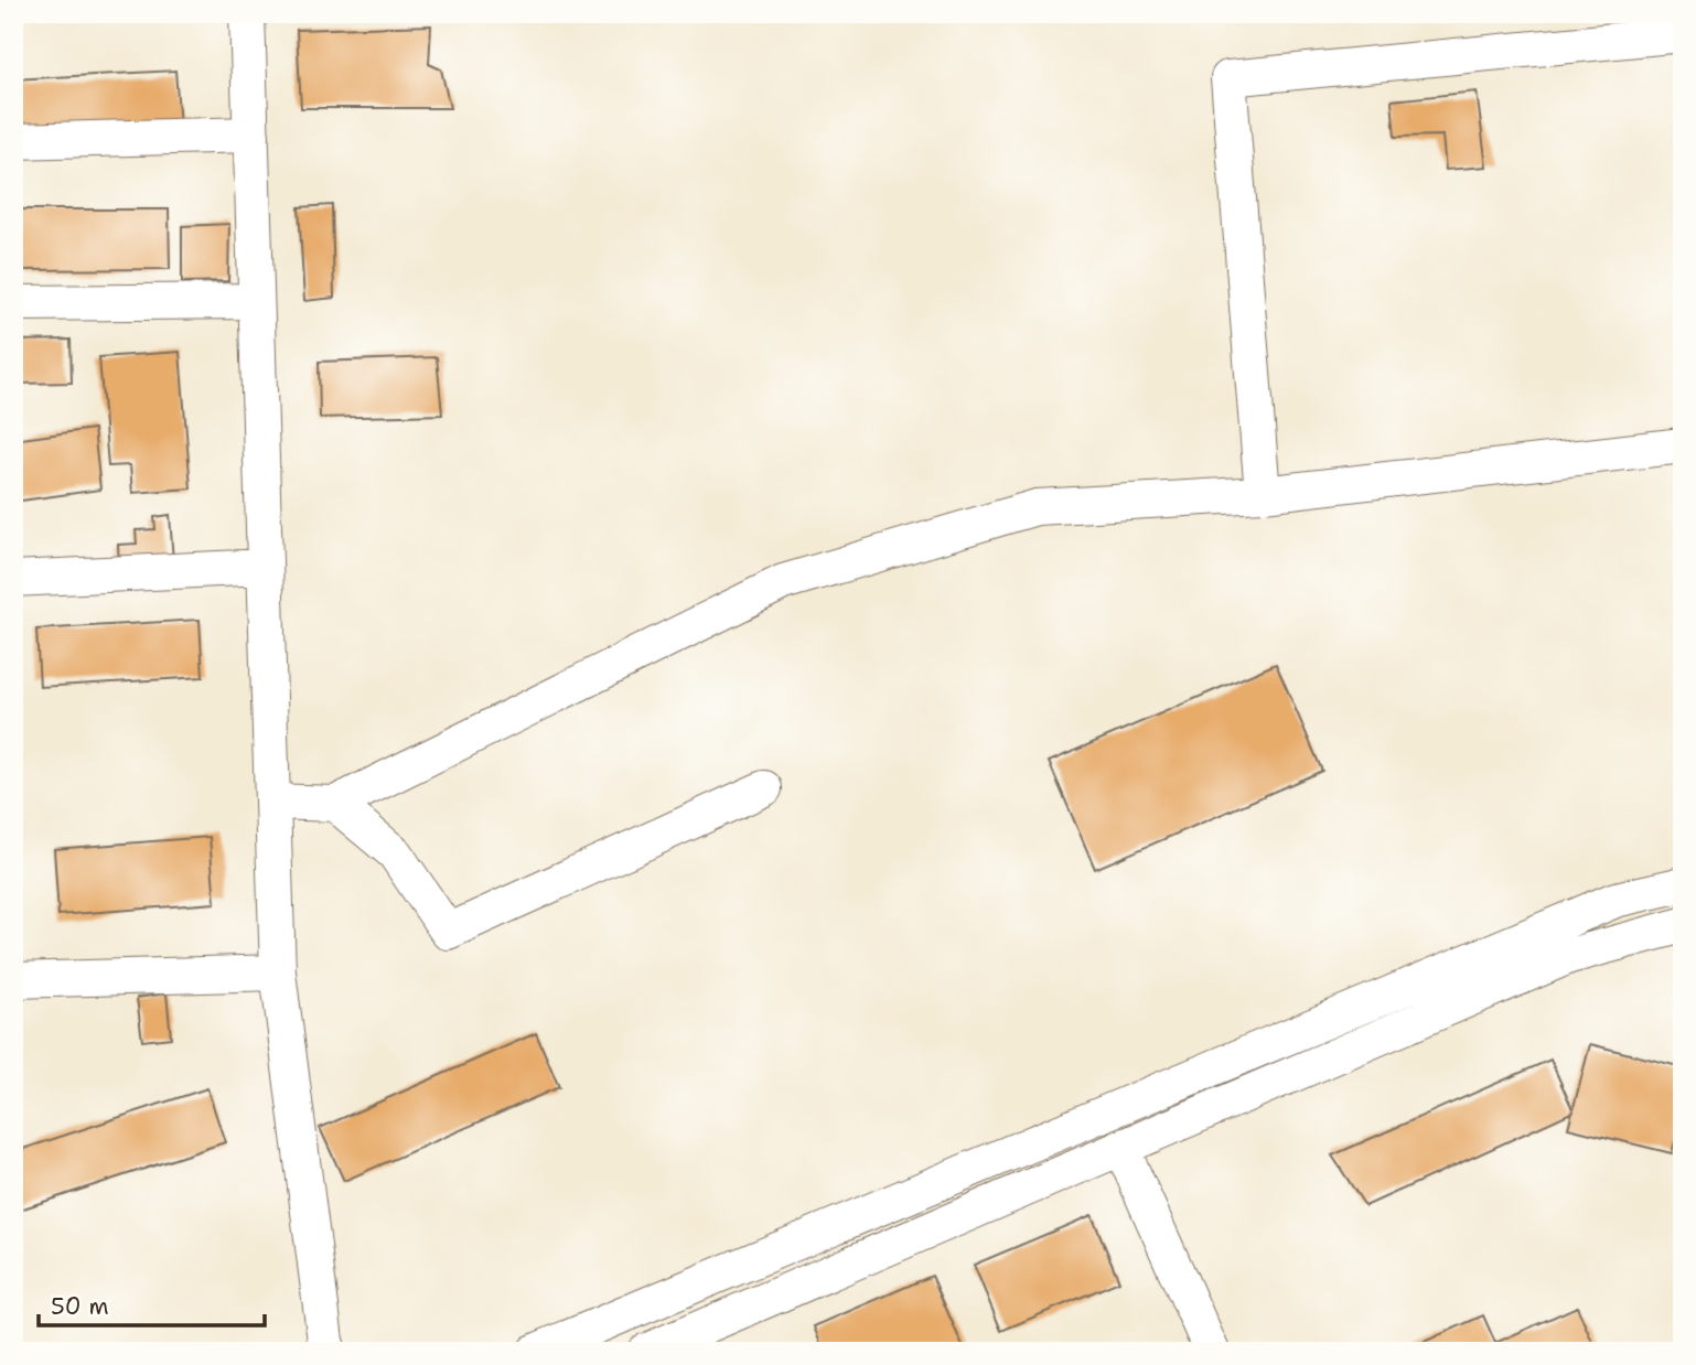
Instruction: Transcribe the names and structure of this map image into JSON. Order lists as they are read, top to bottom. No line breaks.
{"scale_bar":"50 m"}
